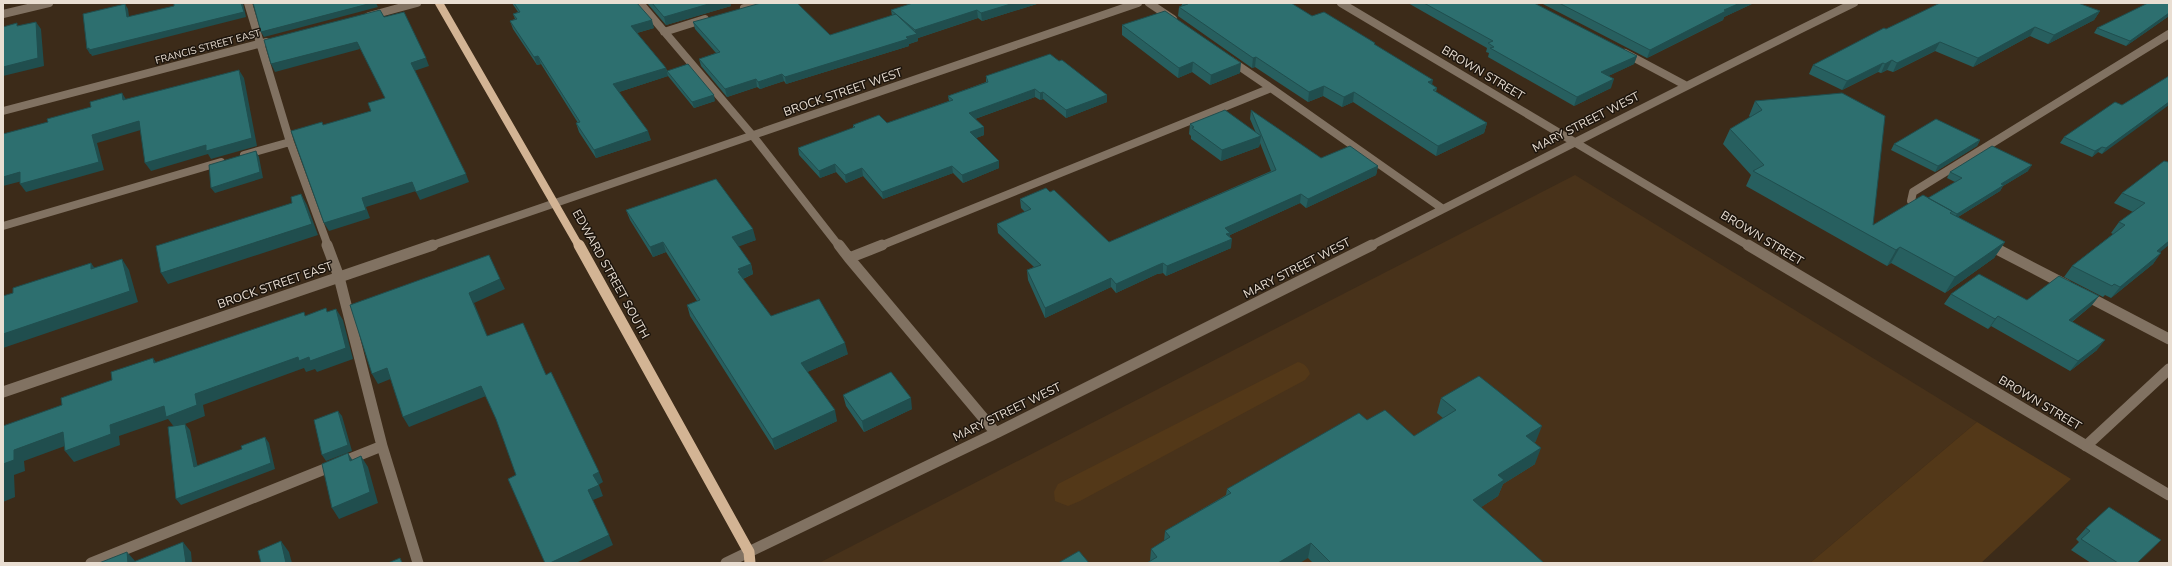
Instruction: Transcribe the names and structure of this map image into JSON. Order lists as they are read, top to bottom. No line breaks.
{"streets":{"main road":["EDWARD STREET SOUTH"],"street":["FRANCIS STREET EAST","BROWN STREET","BROCK STREET WEST","MARY STREET WEST","BROCK STREET EAST"]},"crossings":[["BROWN STREET","MARY STREET WEST"],["BROCK STREET WEST","EDWARD STREET SOUTH"],["BROCK STREET WEST","BROCK STREET EAST"],["MARY STREET WEST","EDWARD STREET SOUTH"],["EDWARD STREET SOUTH","BROCK STREET EAST"]]}
